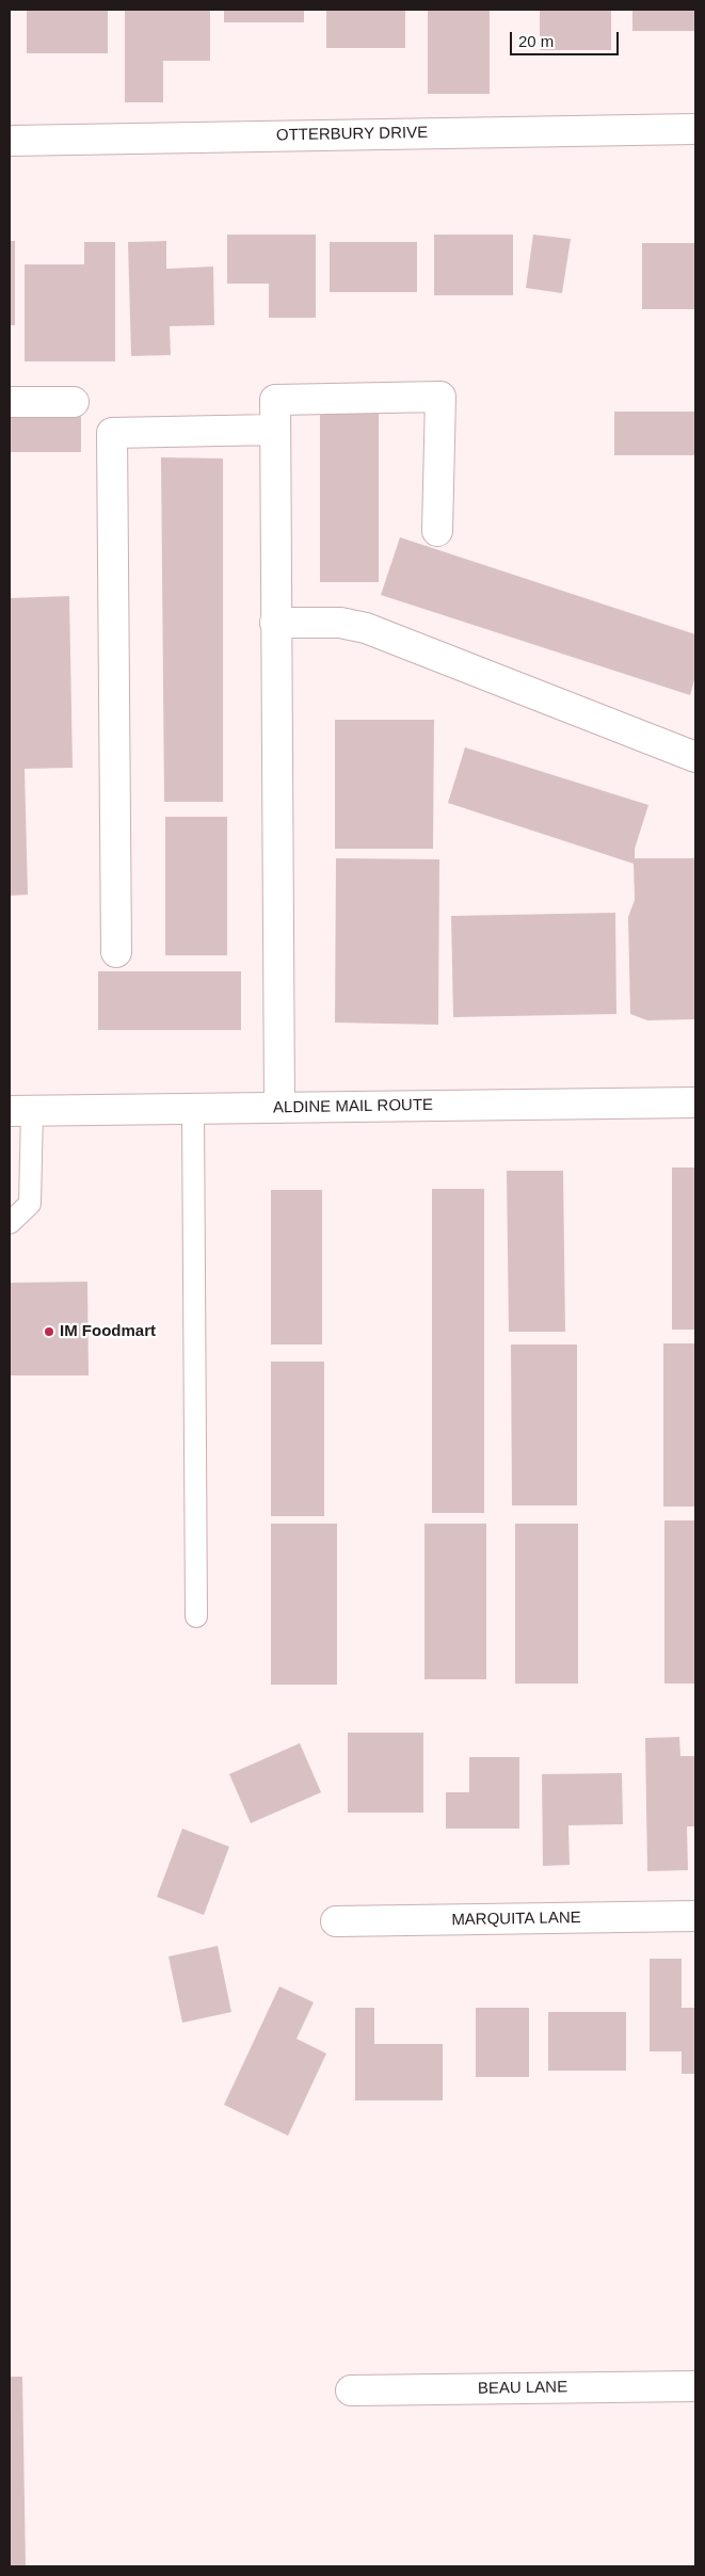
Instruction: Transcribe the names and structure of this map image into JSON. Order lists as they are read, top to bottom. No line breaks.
{"streets":{"street":["OTTERBURY DRIVE","ALDINE MAIL ROUTE","MARQUITA LANE","BEAU LANE"]},"places":["IM Foodmart"],"scale_bar":"20 m"}
